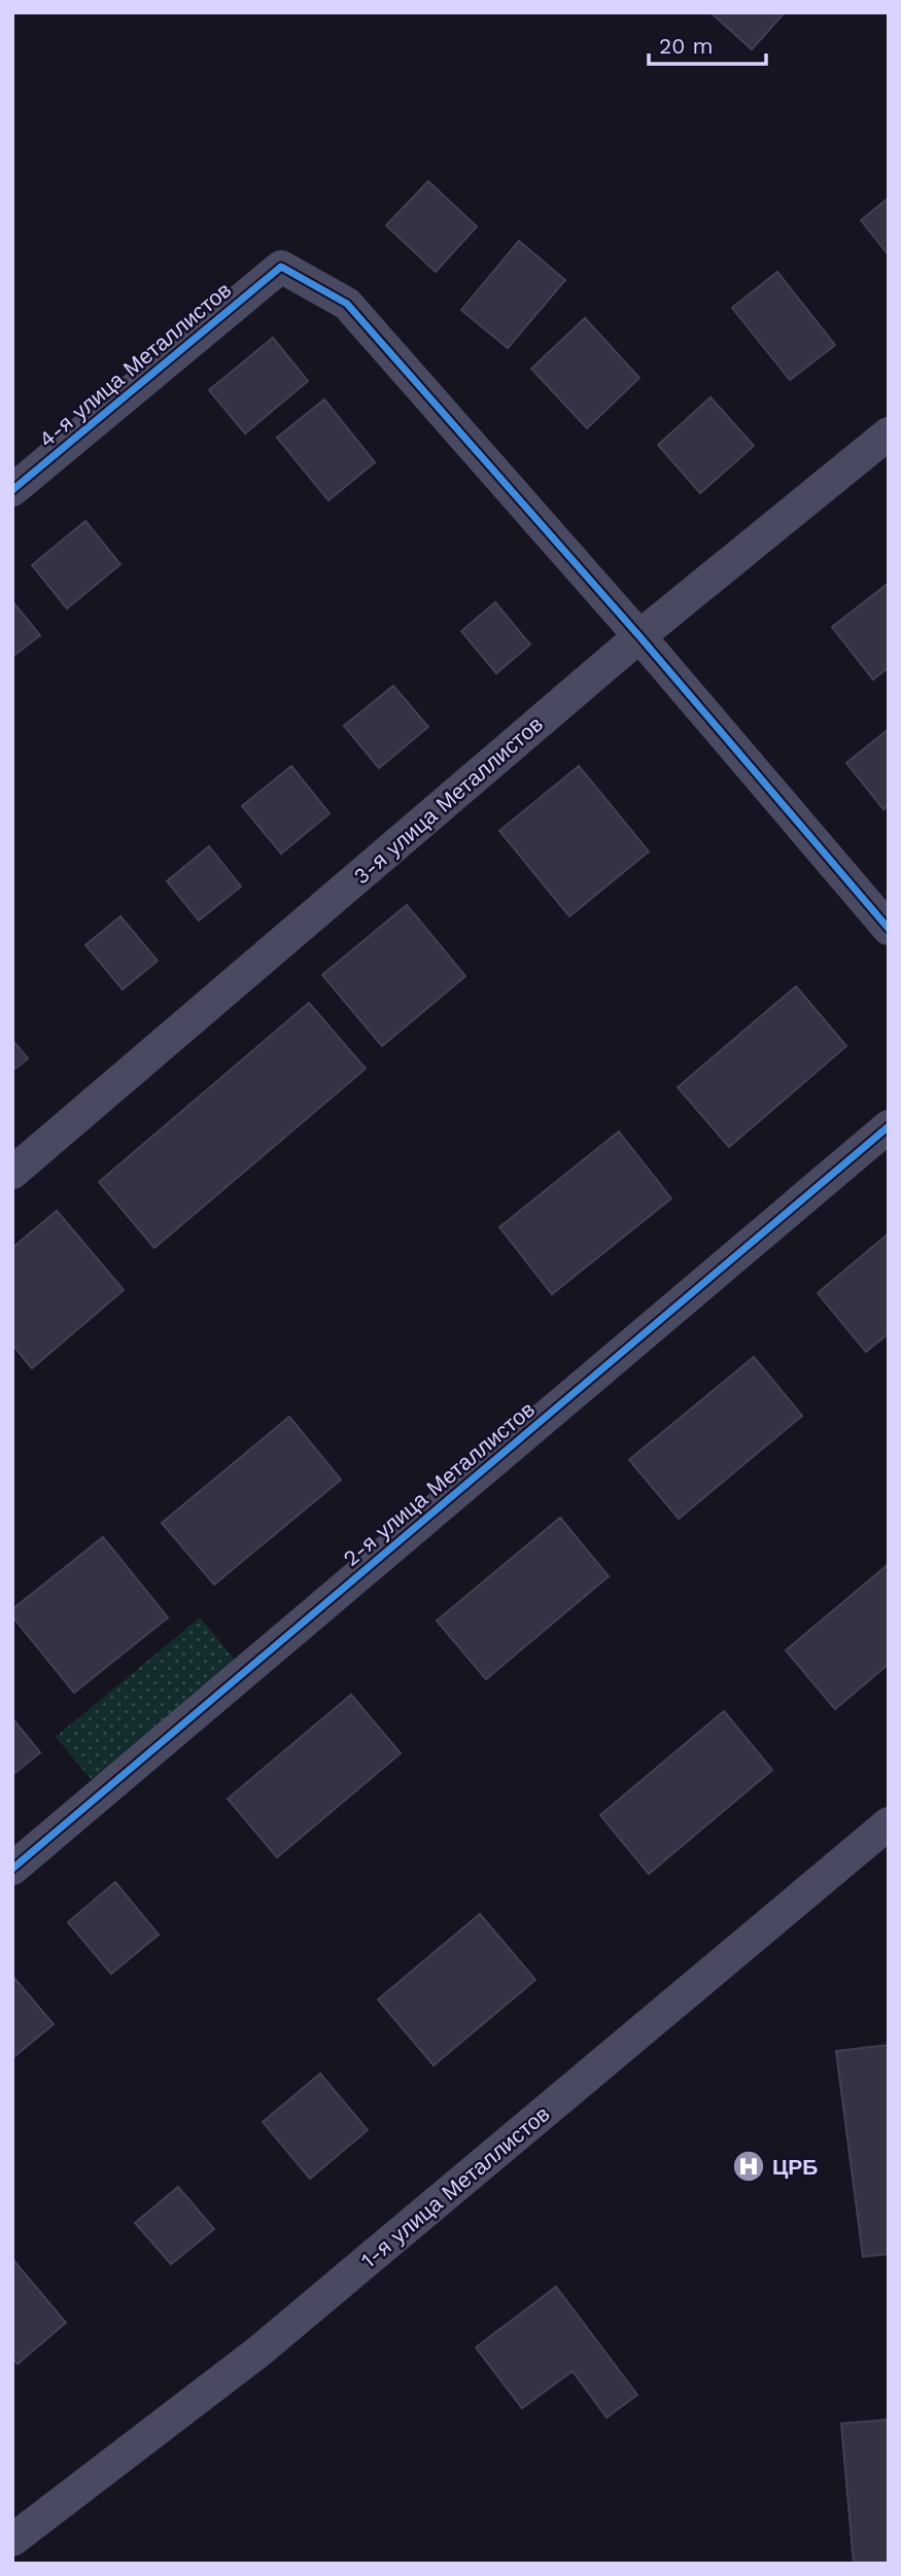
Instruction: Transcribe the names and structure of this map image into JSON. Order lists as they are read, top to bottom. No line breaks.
{"streets":{"street":["4-я улица Металлистов","3-я улица Металлистов","2-я улица Металлистов","1-я улица Металлистов"]},"crossings":[["4-я улица Металлистов","3-я улица Металлистов"]],"places":{"hospital":["ЦРБ"]},"scale_bar":"20 m"}
